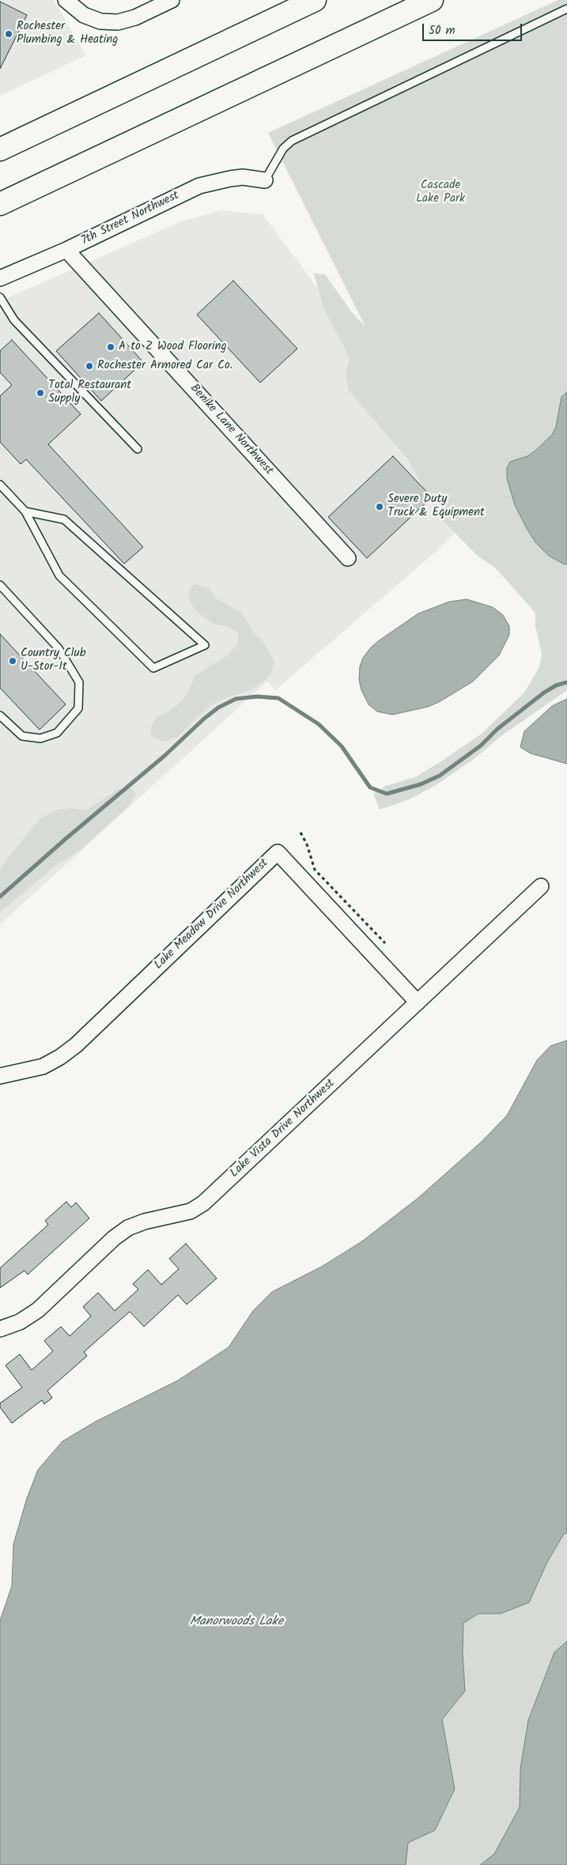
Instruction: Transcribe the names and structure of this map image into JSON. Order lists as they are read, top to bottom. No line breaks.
{"streets":{"street":["7th Street Northwest","Benike Lane Northwest","Lake Meadow Drive Northwest","Lake Vista Drive Northwest"]},"crossings":[["7th Street Northwest","Benike Lane Northwest"],["Lake Meadow Drive Northwest","Lake Vista Drive Northwest"]],"water":["Manorwoods Lake"],"parks":["Cascade Lake Park"],"places":["Rochester Plumbing & Heating","A to Z Wood Flooring","Rochester Armored Car Co.","Total Restaurant Supply","Severe Duty Truck & Equipment","Country Club U-Stor-It"],"scale_bar":"50 m"}
